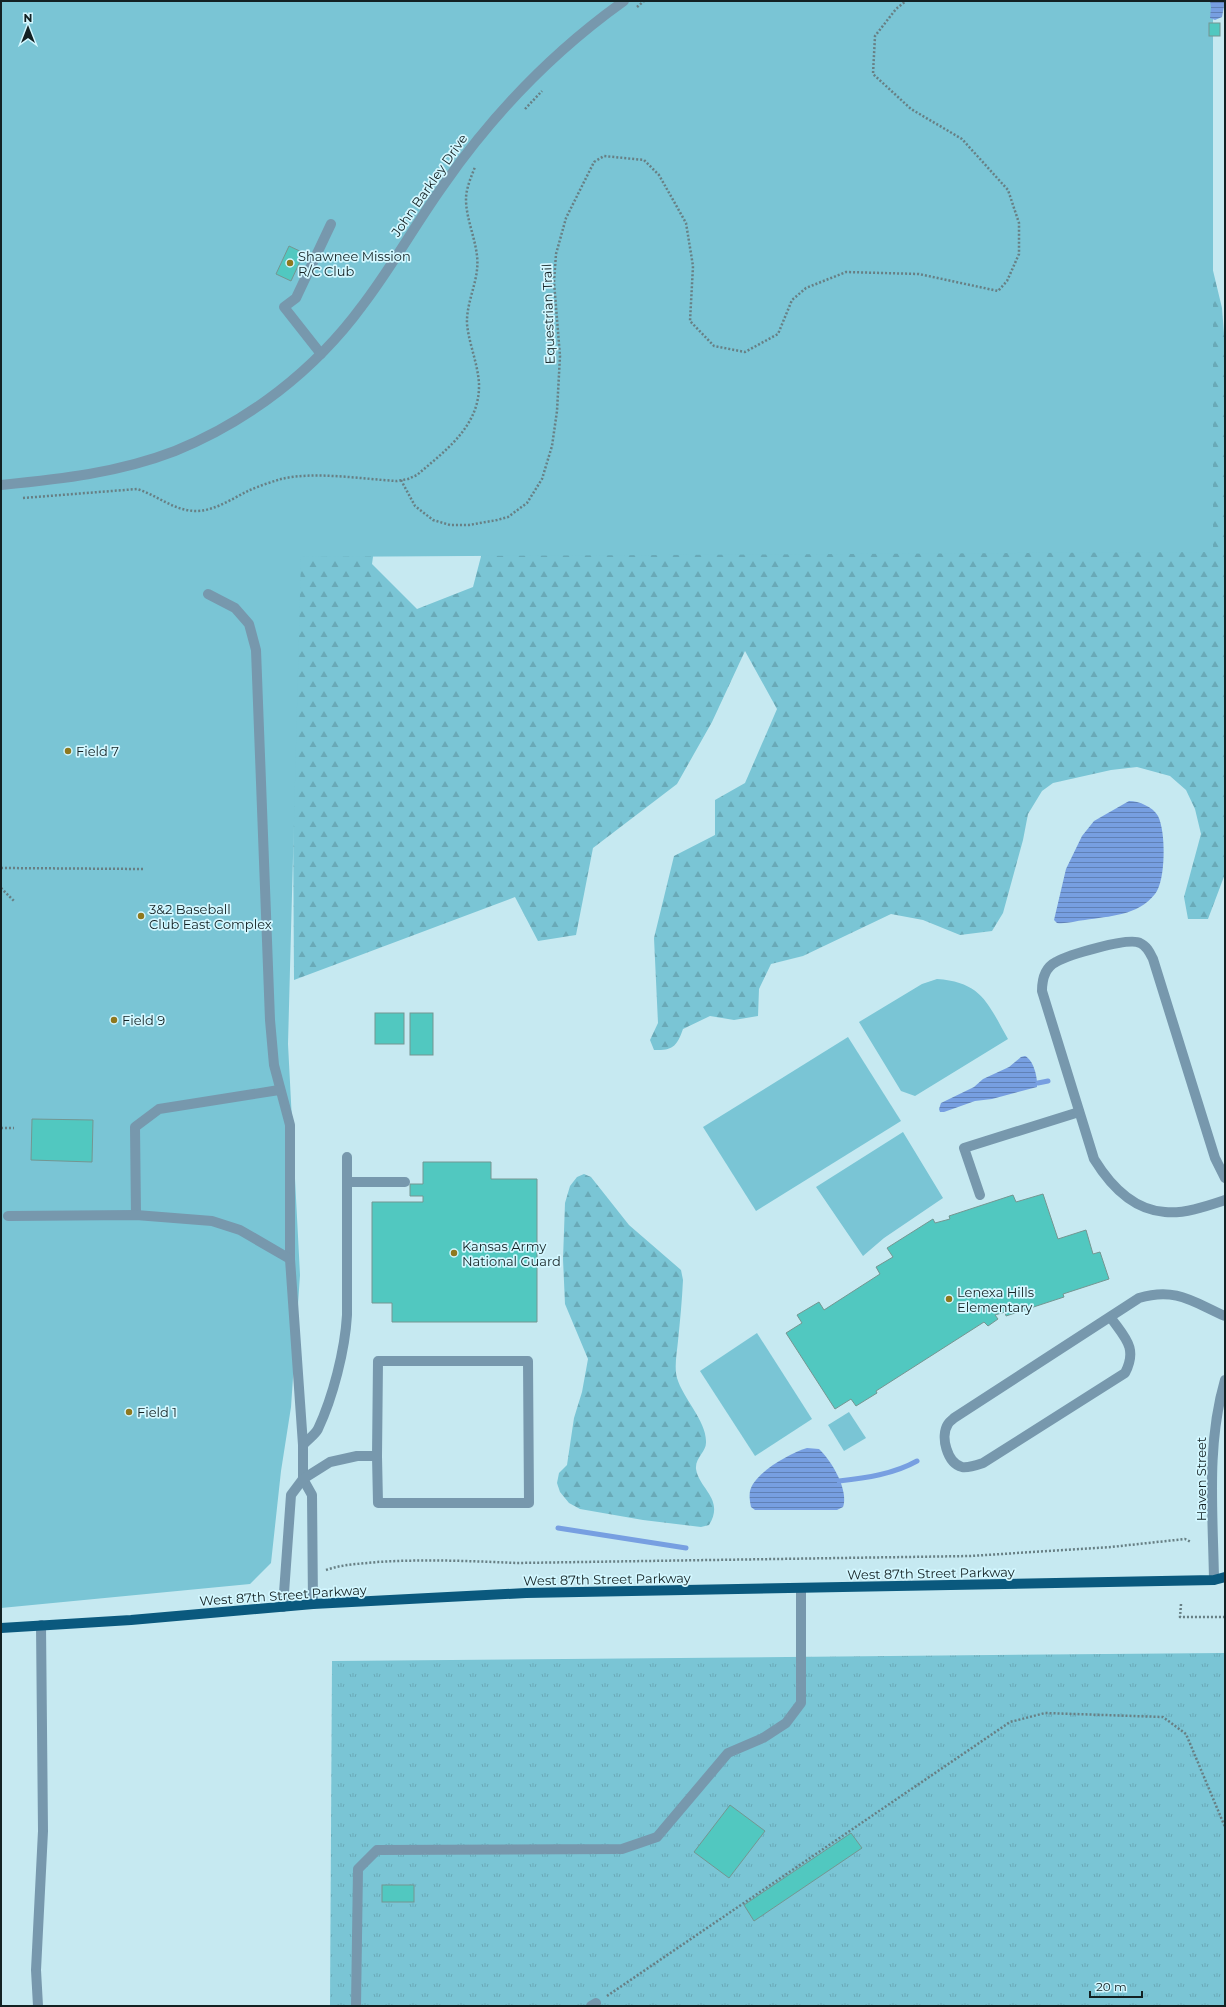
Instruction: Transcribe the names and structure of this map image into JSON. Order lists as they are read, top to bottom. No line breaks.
{"streets":{"main road":["West 87th Street Parkway"],"street":["John Barkley Drive","Haven Street"],"path":["Equestrian Trail"]},"crossings":[["Haven Street","West 87th Street Parkway"]],"places":["Shawnee Mission R/C Club","Field 7","3&2 Baseball Club East Complex","Field 9","Kansas Army National Guard","Lenexa Hills Elementary","Field 1"],"scale_bar":"20 m","north":"top"}
